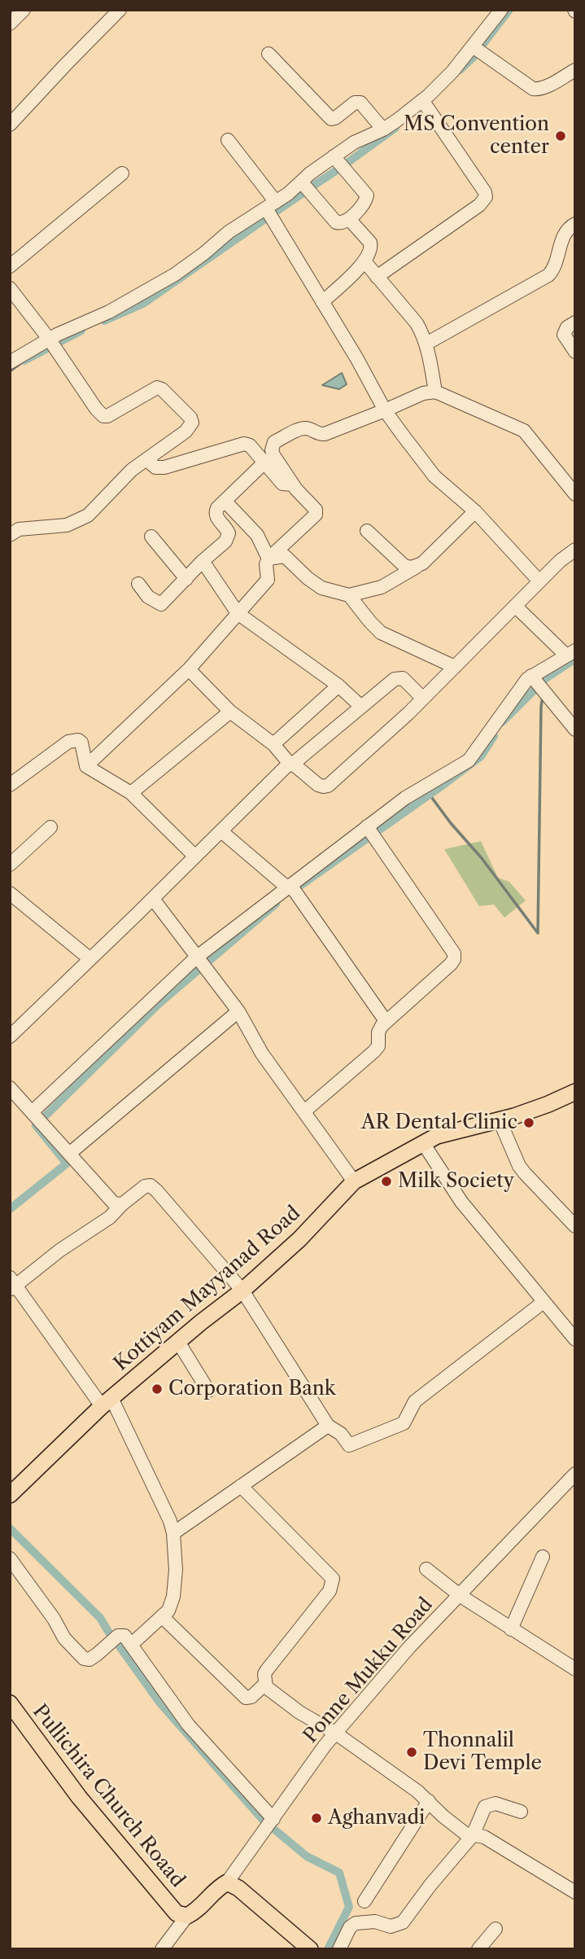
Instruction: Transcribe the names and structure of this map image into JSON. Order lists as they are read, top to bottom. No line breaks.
{"streets":{"main road":["Kottiyam Mayyanad Road","Pullichira Church Roaad"],"street":["Ponne Mukku Road"]},"crossings":[["Ponne Mukku Road","Pullichira Church Roaad"]],"places":["MS Convention center","AR Dental Clinic","Milk Society","Corporation Bank","Thonnalil Devi Temple","Aghanvadi"]}
